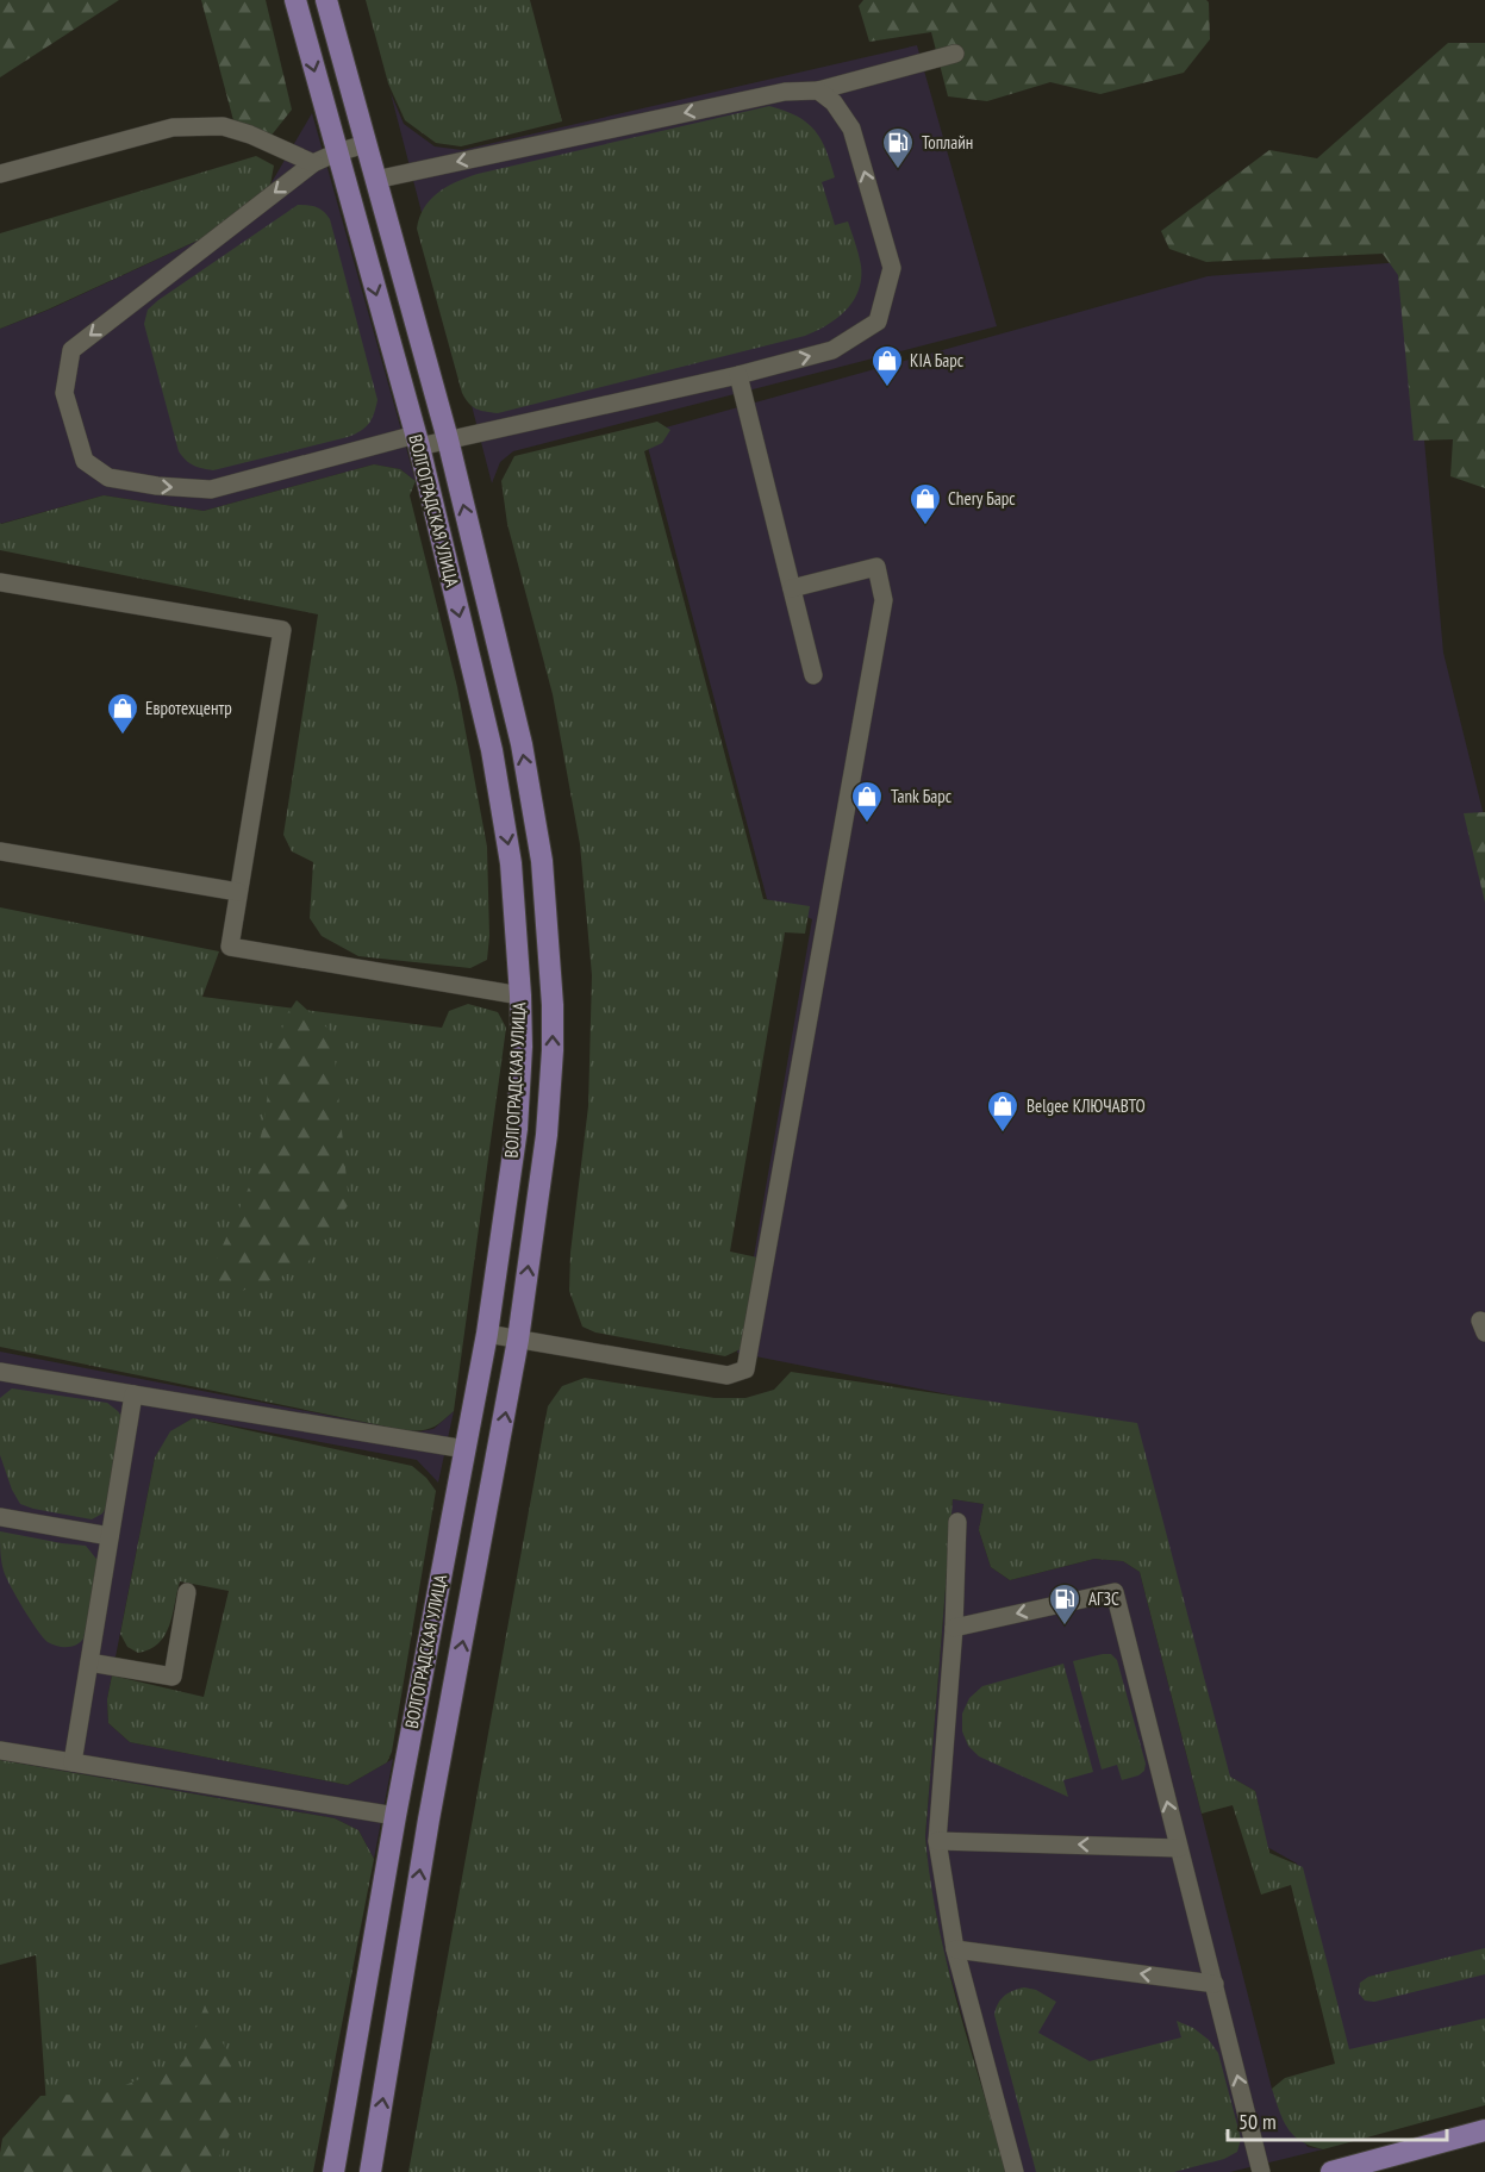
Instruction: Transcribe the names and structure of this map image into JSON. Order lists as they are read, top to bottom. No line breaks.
{"streets":{"main road":["ВОЛГОГРАДСКАЯ УЛИЦА"]},"places":{"fuel station":["Топлайн","АГЗС"],"shop":["KIA Барс","Chery Барс","Евротехцентр","Tank Барс","Belgee КЛЮЧАВТО"]},"scale_bar":"50 m"}
